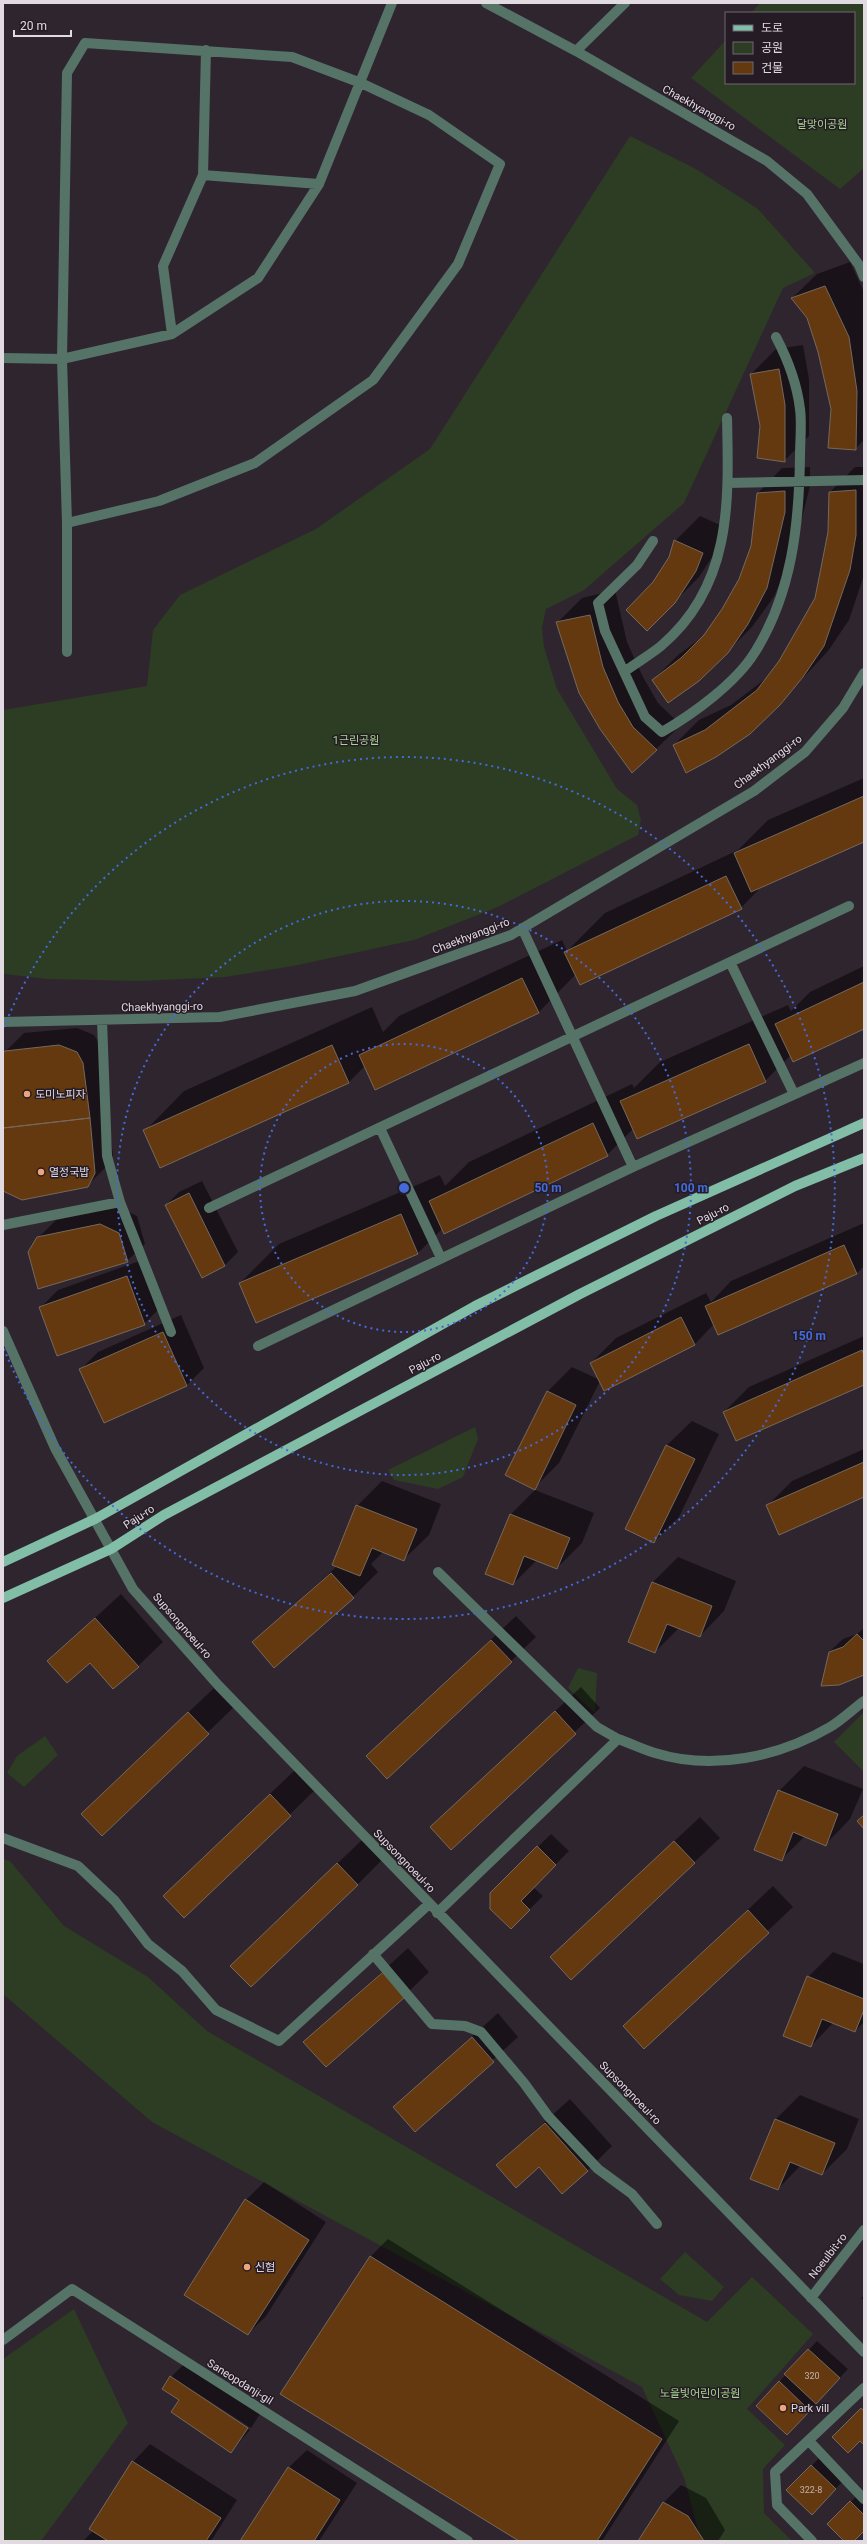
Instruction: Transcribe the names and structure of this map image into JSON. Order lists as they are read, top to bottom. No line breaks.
{"streets":{"main road":["Paju-ro"],"street":["Chaekhyanggi-ro","Supsongnoeul-ro","Noeulbit-ro","Saneopdanji-gil"]},"crossings":[["Paju-ro","Supsongnoeul-ro"],["Supsongnoeul-ro","Noeulbit-ro"]],"parks":["달맞이공원","1근린공원","노을빛어린이공원"],"places":["도미노피자","열정국밥","신협","Park vill"],"house_numbers":["320","322-8"],"legend":["도로","공원","건물"],"scale_bar":"20 m","rings":["50 m","100 m","150 m"]}
